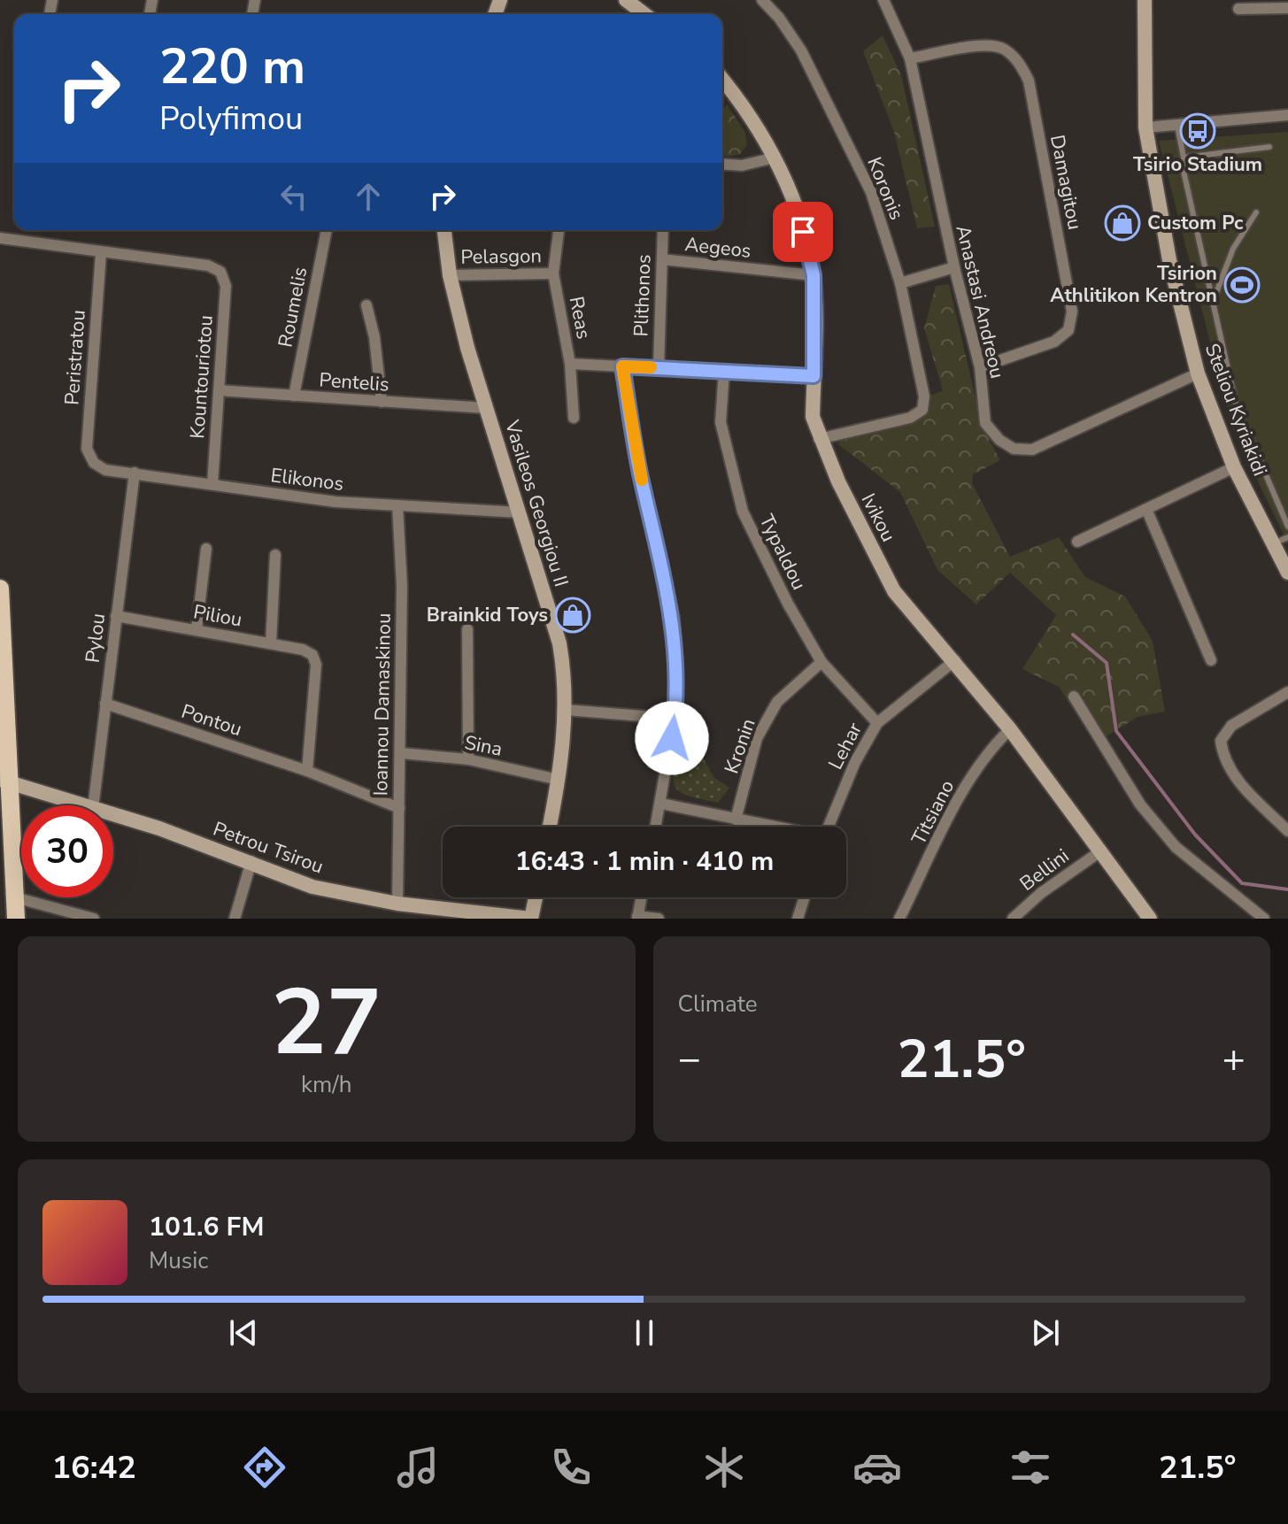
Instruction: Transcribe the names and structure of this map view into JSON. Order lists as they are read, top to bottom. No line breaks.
{"streets":{"street":["Damagitou","Koronis","Aegeos","Pelasgon","Plithonos","Anastasi Andreou","Roumelis","Reas","Peristratou","Kountouriotou","Pentelis","Steliou Kyriakidi","Elikonos","Vasileos Georgiou II","Ivikou","Typaldou","Piliou","Pylou","Ioannou Damaskinou","Pontou","Sina","Kronin","Lehar","Titsiano","Petrou Tsirou","Bellini"]},"crossings":[["Damagitou","Anastasi Andreou"],["Koronis","Ivikou"],["Aegeos","Plithonos"],["Aegeos","Ivikou"],["Pelasgon","Reas"],["Pelasgon","Vasileos Georgiou II"],["Anastasi Andreou","Steliou Kyriakidi"],["Roumelis","Pentelis"],["Peristratou","Kountouriotou"],["Peristratou","Elikonos"],["Kountouriotou","Pentelis"],["Kountouriotou","Elikonos"],["Pentelis","Vasileos Georgiou II"],["Elikonos","Vasileos Georgiou II"],["Elikonos","Pylou"],["Elikonos","Ioannou Damaskinou"],["Vasileos Georgiou II","Sina"],["Ivikou","Lehar"],["Ivikou","Titsiano"],["Ivikou","Bellini"],["Typaldou","Kronin"],["Typaldou","Lehar"],["Piliou","Pylou"],["Piliou","Pontou"],["Pylou","Pontou"],["Ioannou Damaskinou","Pontou"],["Ioannou Damaskinou","Sina"],["Ioannou Damaskinou","Petrou Tsirou"]],"places":{"bus stop":["Tsirio Stadium"],"shop":["Custom Pc","Brainkid Toys"],"sports":["Tsirion Athlitikon Kentron"]},"page":{"turn":["220 m","Polyfimou"],"limit":"30","trip":"16:43 · 1 min · 410 m","tile":[["27","km/h"],"Climate"],"heat":["−","21.5°","+"],"song":["101.6 FM","Music"],"tabs":["16:42","21.5°"]}}
